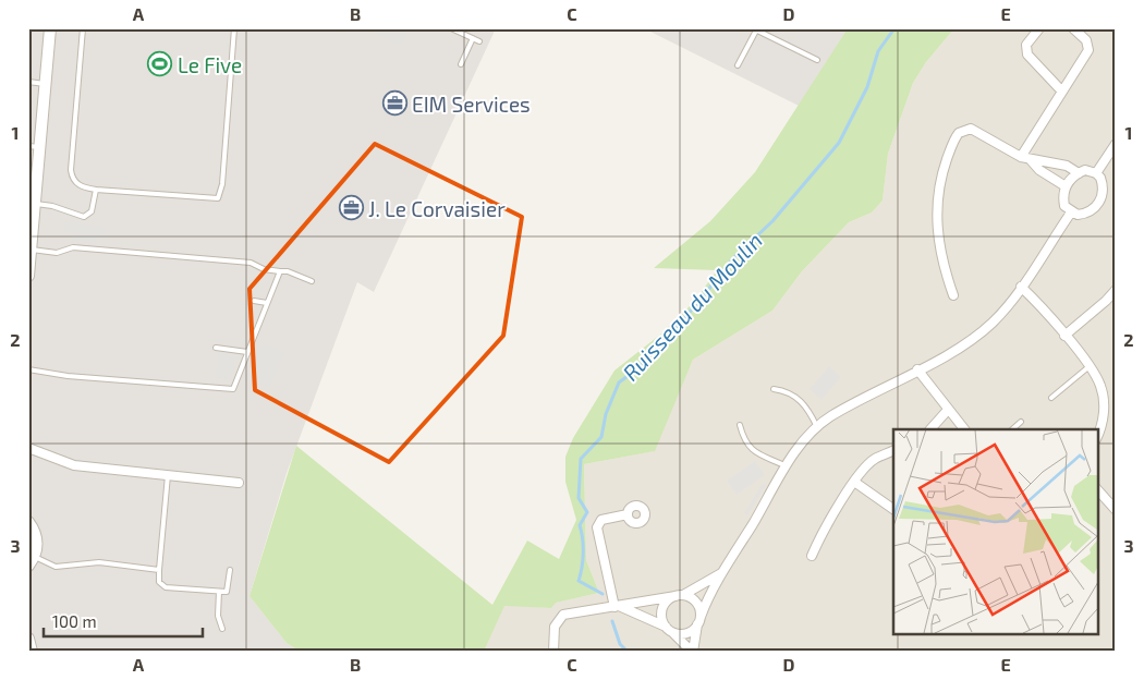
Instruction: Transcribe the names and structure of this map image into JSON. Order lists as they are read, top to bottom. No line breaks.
{"water":["Ruisseau du Moulin"],"places":{"sports":["Le Five"],"office":["EIM Services","J. Le Corvaisier"]},"scale_bar":"100 m","grid":{"columns":["A","B","C","D","E"],"rows":["1","2","3"]}}
